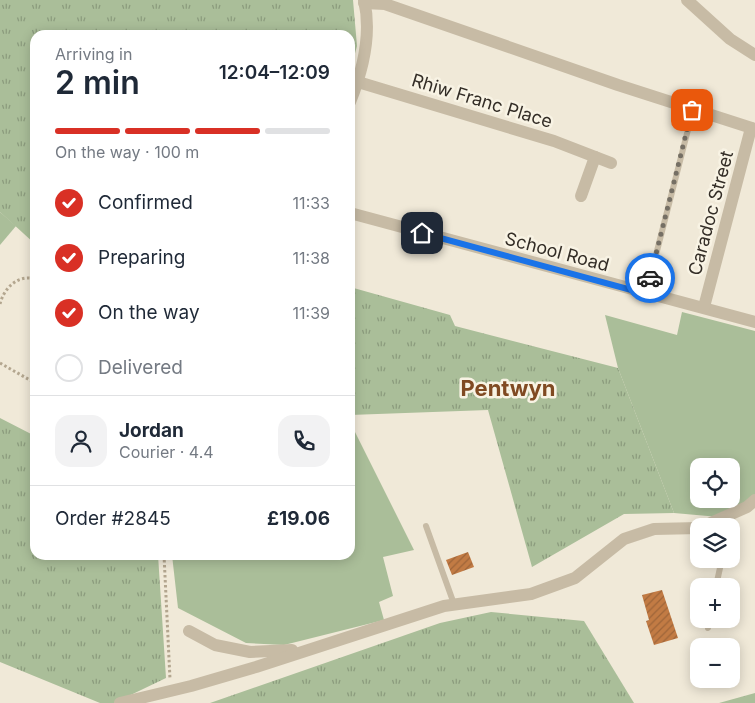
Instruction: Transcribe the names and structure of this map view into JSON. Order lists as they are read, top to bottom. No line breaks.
{"streets":{"street":["Rhiw Franc Place","Caradoc Street","School Road"]},"crossings":[["Caradoc Street","School Road"]],"districts":["Pentwyn"],"page":{"heading":["2 min","Arriving in","12:04–12:09"],"panel":["Jordan","Courier · 4.4","Order #2845","£19.06"],"bar":"On the way · 100 m","list":[["Confirmed","11:33"],["Preparing","11:38"],["On the way","11:39"],"Delivered"],"map_buttons":["+","−"]}}
